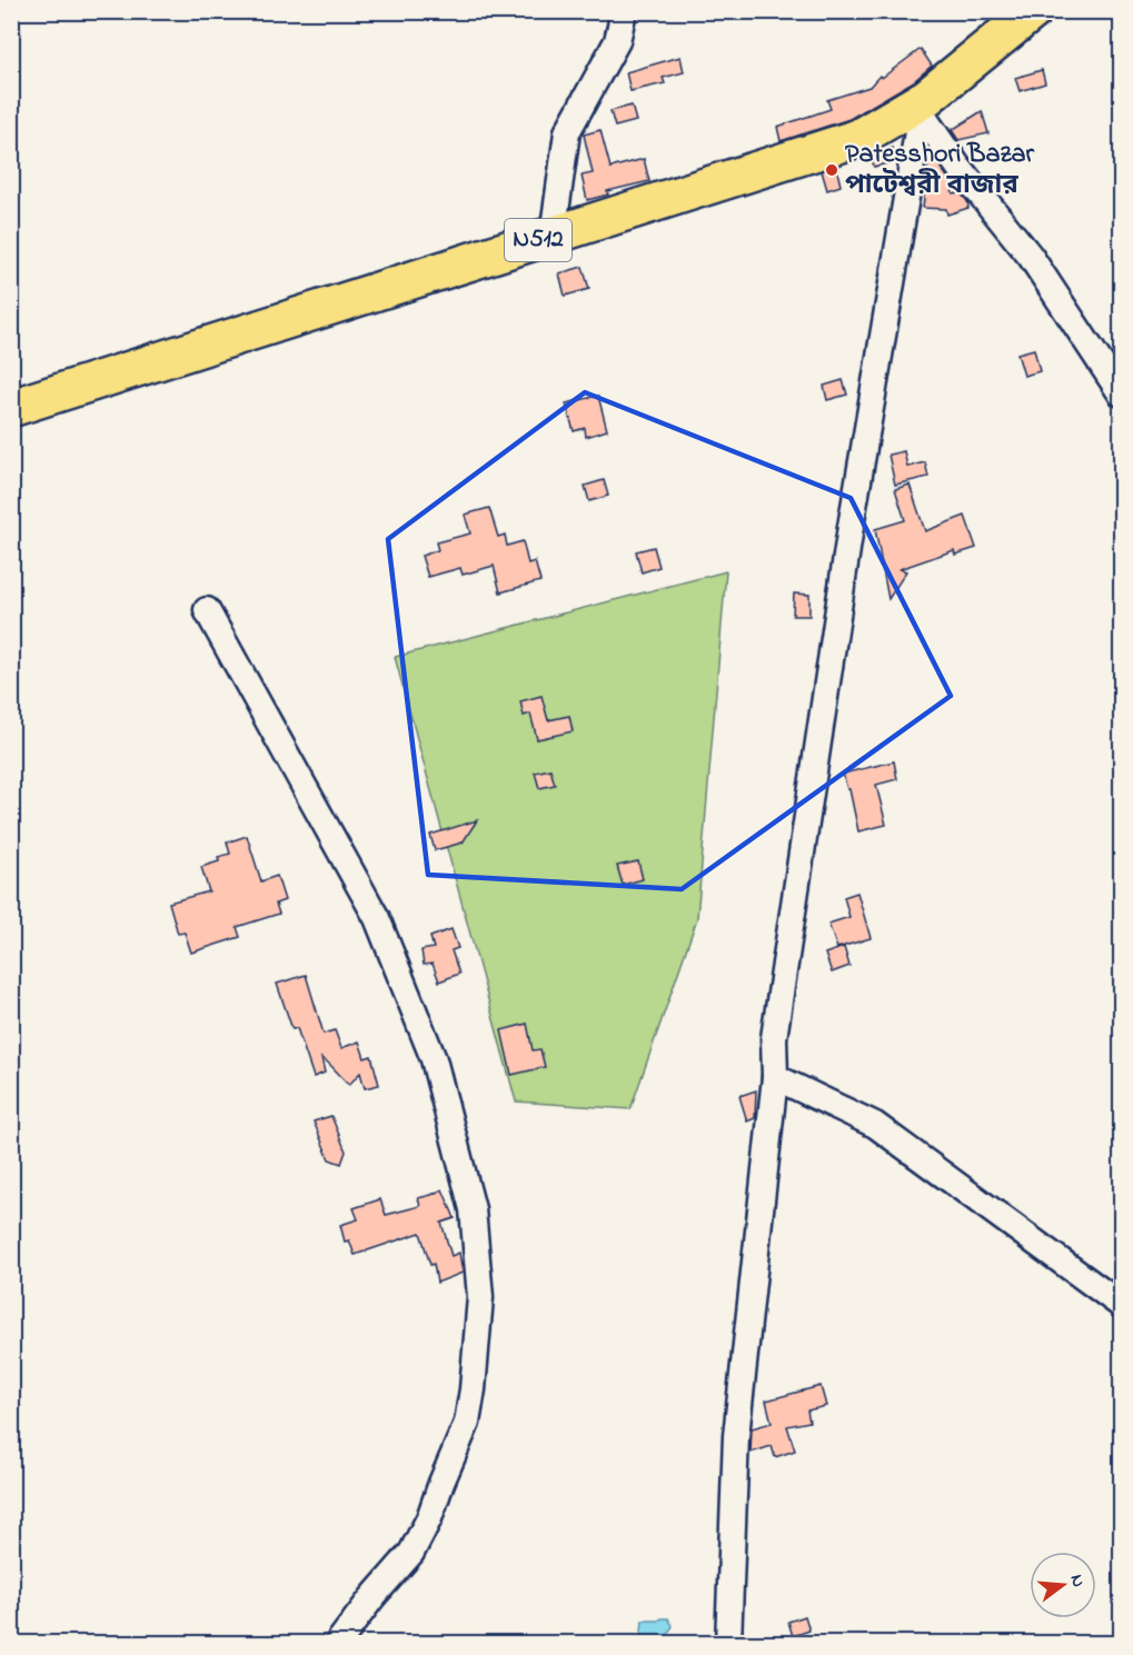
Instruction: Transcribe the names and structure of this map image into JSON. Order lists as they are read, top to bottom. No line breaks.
{"streets":{"highway":["N512"]},"places":["Patesshori Bazar পাটেশ্বরী বাজার"],"north":"right"}
